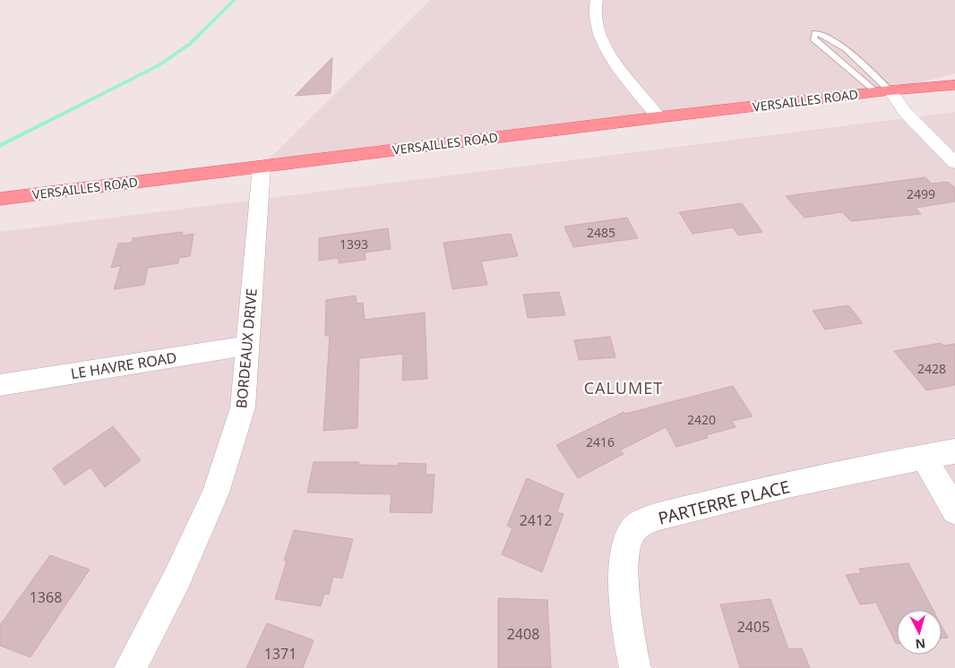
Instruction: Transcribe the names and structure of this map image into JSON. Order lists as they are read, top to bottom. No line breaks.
{"streets":{"main road":["VERSAILLES ROAD"],"street":["BORDEAUX DRIVE","LE HAVRE ROAD","PARTERRE PLACE"]},"crossings":[["VERSAILLES ROAD","BORDEAUX DRIVE"],["BORDEAUX DRIVE","LE HAVRE ROAD"]],"districts":["CALUMET"],"house_numbers":["2499","2485","1393","2428","2420","2416","2412","1368","2405","2408","1371"],"north":"bottom"}
